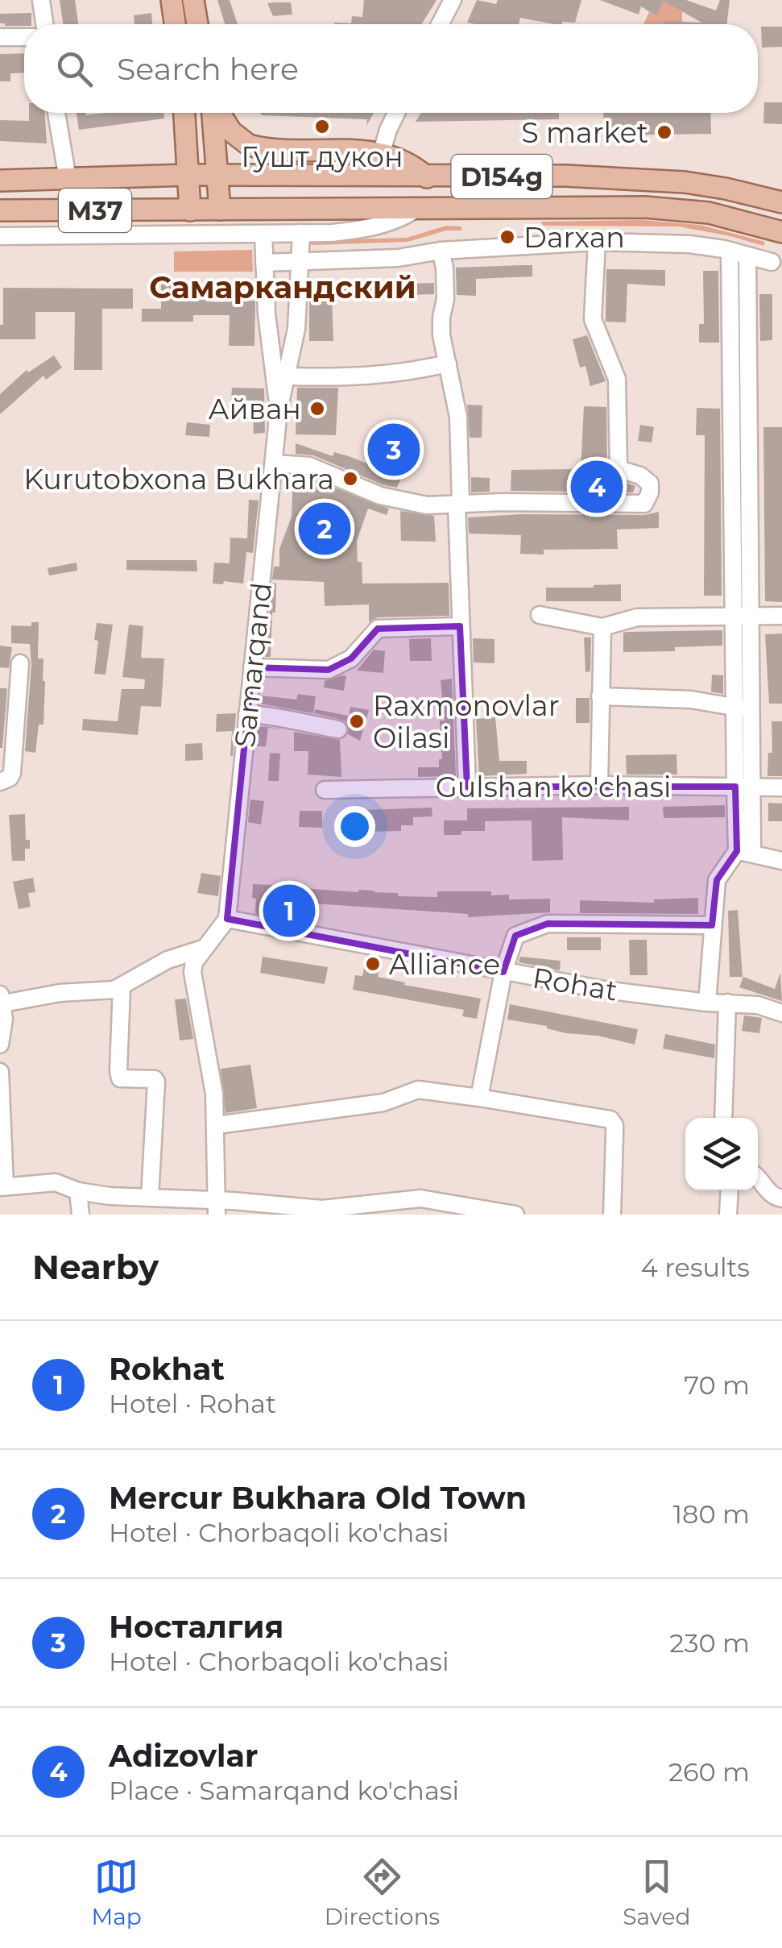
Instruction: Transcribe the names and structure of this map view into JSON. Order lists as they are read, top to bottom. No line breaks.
{"streets":{"main road":["D154g","M37"],"street":["Samarqand","Gulshan ko'chasi","Rohat"]},"crossings":[["D154g","M37"],["Samarqand","Rohat"]],"districts":["Самаркандский"],"places":["Гушт дукон","S market","Darxan","Айван","Kurutobxona Bukhara","Raxmonovlar Oilasi","Alliance"],"page":{"search":"Search here","pins":["3","4","2","1"],"heading":["Nearby","4 results"],"list":[{"mark":"1","name":"Rokhat","note":"Hotel · Rohat","value":"70 m"},{"mark":"2","name":"Mercur Bukhara Old Town","note":"Hotel · Chorbaqoli ko'chasi","value":"180 m"},{"mark":"3","name":"Носталгия","note":"Hotel · Chorbaqoli ko'chasi","value":"230 m"},{"mark":"4","name":"Adizovlar","note":"Place · Samarqand ko'chasi","value":"260 m"}],"nav":["Map","Directions","Saved"]}}
